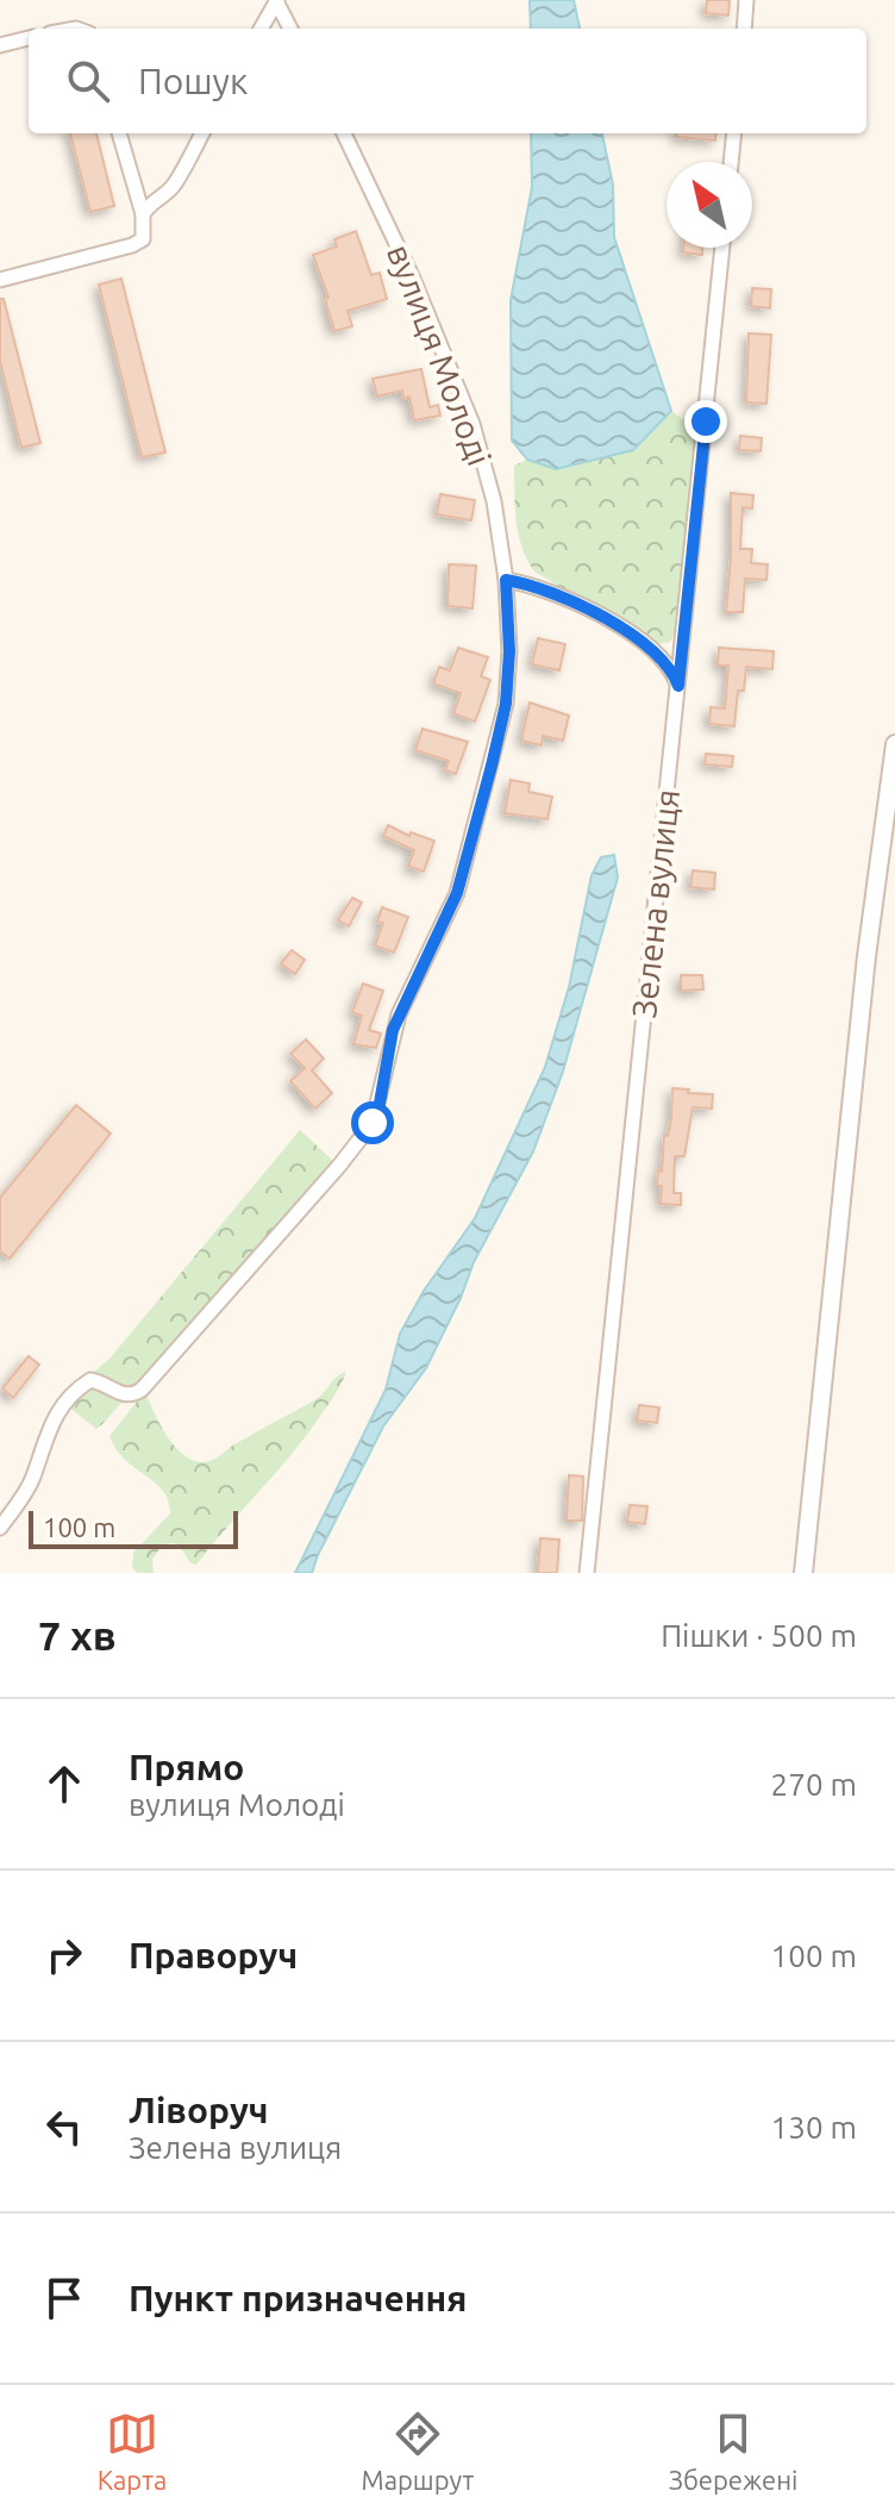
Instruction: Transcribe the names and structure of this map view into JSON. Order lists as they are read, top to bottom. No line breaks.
{"streets":{"street":["вулиця Молоді","Зелена вулиця"]},"scale_bar":"100 m","north":"top left","page":{"search":"Пошук","scale":"100 m","heading":["7 хв","Пішки · 500 m"],"list":[["Прямо","вулиця Молоді","270 m"],["Праворуч","100 m"],["Ліворуч","Зелена вулиця","130 m"],"Пункт призначення"],"nav":["Карта","Маршрут","Збережені"]}}
